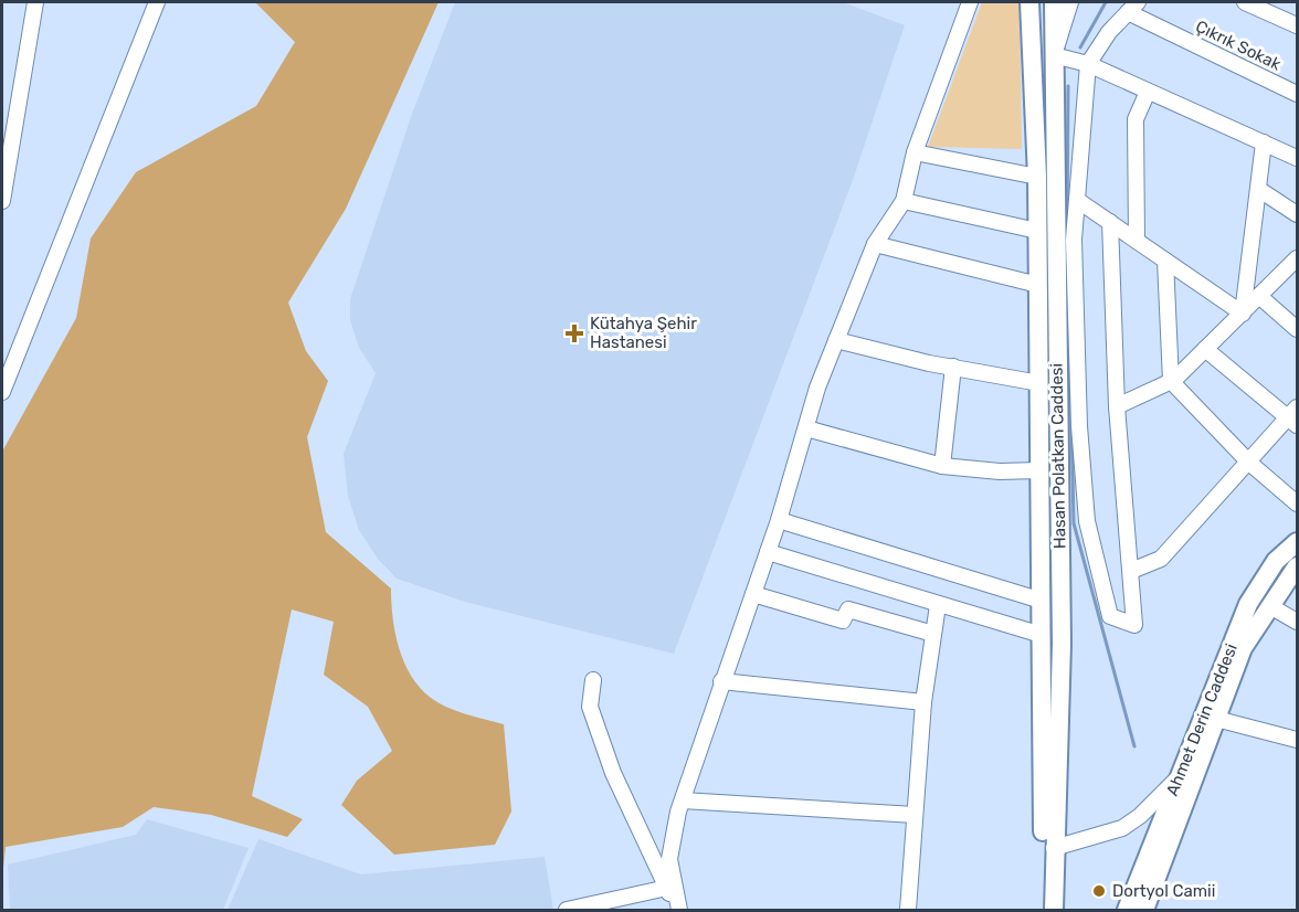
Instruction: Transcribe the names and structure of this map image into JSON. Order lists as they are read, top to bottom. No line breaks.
{"streets":{"main road":["Hasan Polatkan Caddesi","Ahmet Derin Caddesi"],"street":["Çıkrık Sokak"]},"places":{"health":["Kütahya Şehir Hastanesi"],"other":["Dortyol Camii"]}}
